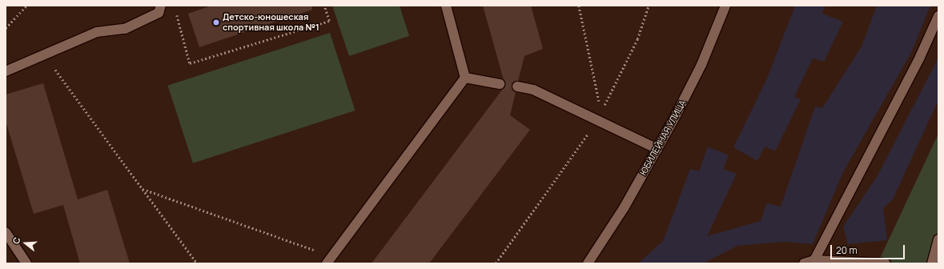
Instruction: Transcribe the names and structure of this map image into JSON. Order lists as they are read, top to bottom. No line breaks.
{"streets":{"street":["ЮБИЛЕЙНАЯ УЛИЦА"]},"places":["Детско-юношеская спортивная школа №1"],"scale_bar":"20 m","north":"left"}
